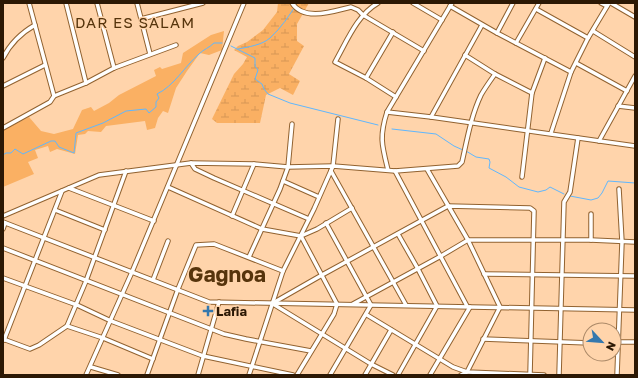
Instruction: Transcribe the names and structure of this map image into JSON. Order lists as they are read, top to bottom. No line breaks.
{"districts":["DAR ES SALAM","Gagnoa"],"places":{"health":["Lafia"]},"north":"bottom right"}
